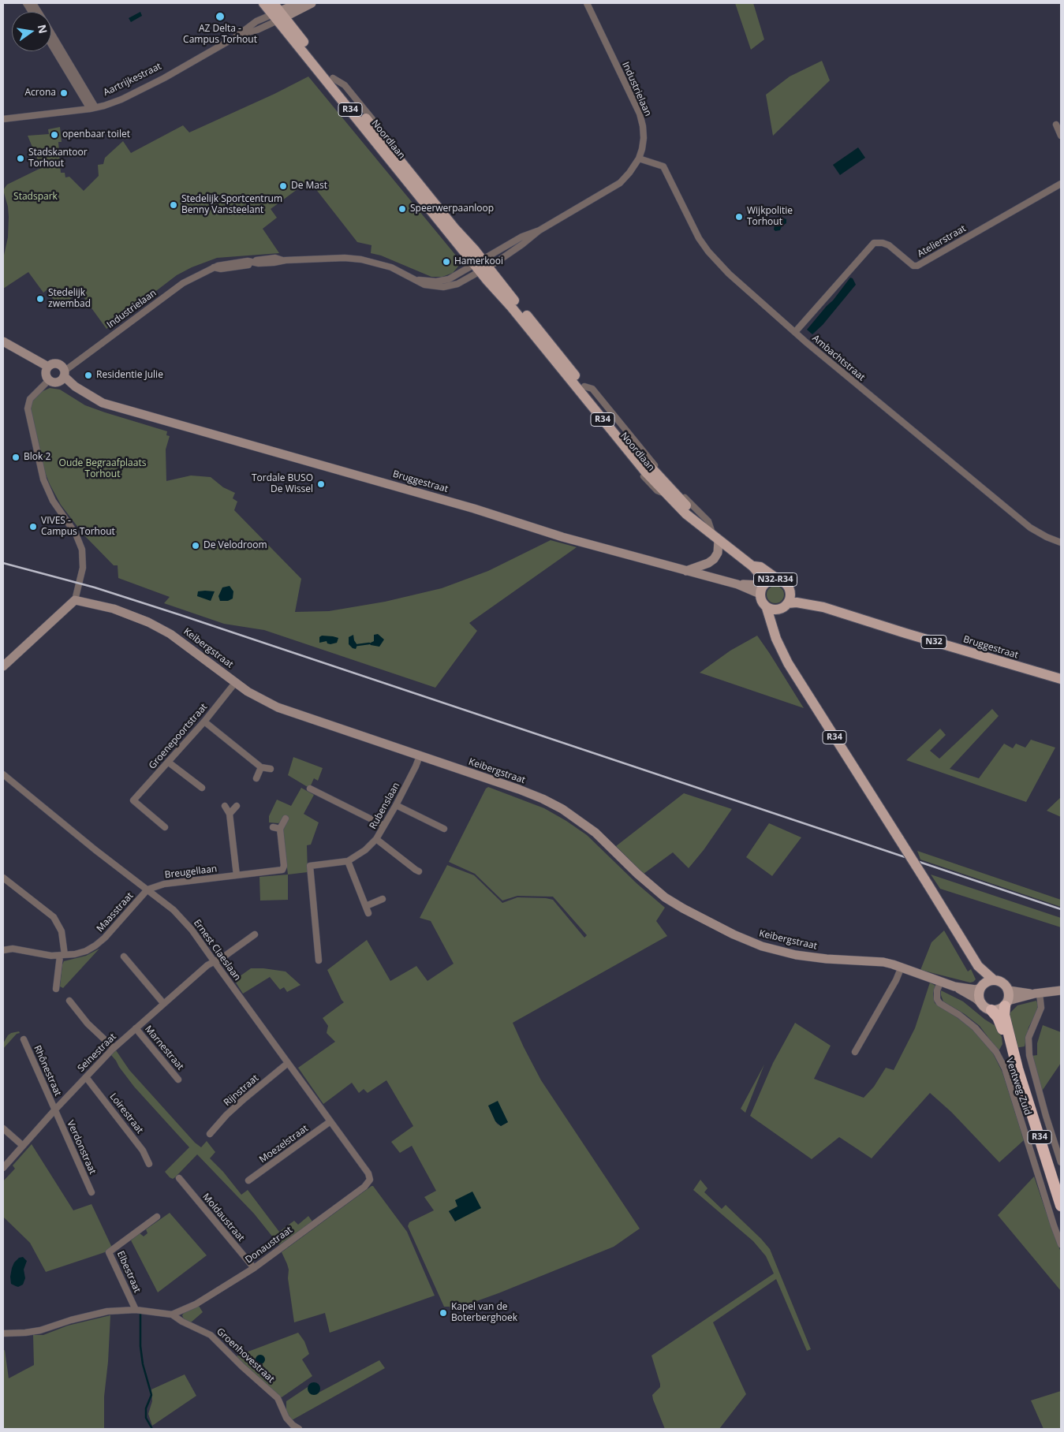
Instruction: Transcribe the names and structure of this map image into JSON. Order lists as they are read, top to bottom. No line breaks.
{"streets":{"highway":["R34"],"main road":["Noordlaan","Bruggestraat","N32-R34","N32"],"street":["Aartrijkestraat","Industrielaan","Atelierstraat","Ambachtstraat","Keibergstraat","Groenepoortstraat","Rubenslaan","Breugellaan","Maasstraat","Ernest Claeslaan","Marnestraat","Seinestraat","Rhônestraat","Ventweg Zuid","Rijnstraat","Loirestraat","Moezelstraat","Verdonstraat","Moldaustraat","Donaustraat","Elbestraat","Groenhovestraat"]},"crossings":[["Aartrijkestraat","Noordlaan"],["Industrielaan","Noordlaan"],["Industrielaan","Ambachtstraat"],["Industrielaan","Bruggestraat"],["R34","Noordlaan"],["R34","Bruggestraat"],["R34","N32-R34"],["R34","Keibergstraat"],["Noordlaan","Bruggestraat"],["Noordlaan","N32-R34"],["Atelierstraat","Ambachtstraat"],["Bruggestraat","N32-R34"],["Keibergstraat","Groenepoortstraat"],["Keibergstraat","Rubenslaan"],["Keibergstraat","Ventweg Zuid"],["Breugellaan","Maasstraat"],["Breugellaan","Ernest Claeslaan"],["Maasstraat","Ernest Claeslaan"],["Ernest Claeslaan","Seinestraat"],["Ernest Claeslaan","Rijnstraat"],["Ernest Claeslaan","Moezelstraat"],["Ernest Claeslaan","Donaustraat"],["Marnestraat","Seinestraat"],["Seinestraat","Rhônestraat"],["Seinestraat","Loirestraat"],["Seinestraat","Verdonstraat"],["Rhônestraat","Verdonstraat"],["Moldaustraat","Donaustraat"],["Donaustraat","Groenhovestraat"],["Elbestraat","Groenhovestraat"]],"parks":["Stadspark","Oude Begraafplaats Torhout"],"places":["AZ Delta - Campus Torhout","Acrona","openbaar toilet","Stadskantoor Torhout","De Mast","Stedelijk Sportcentrum Benny Vansteelant","Speerwerpaanloop","Wijkpolitie Torhout","Hamerkooi","Stedelijk zwembad","Residentie Julie","Blok 2","Tordale BUSO De Wissel","VIVES - Campus Torhout","De Velodroom","Kapel van de Boterberghoek"],"north":"right"}
